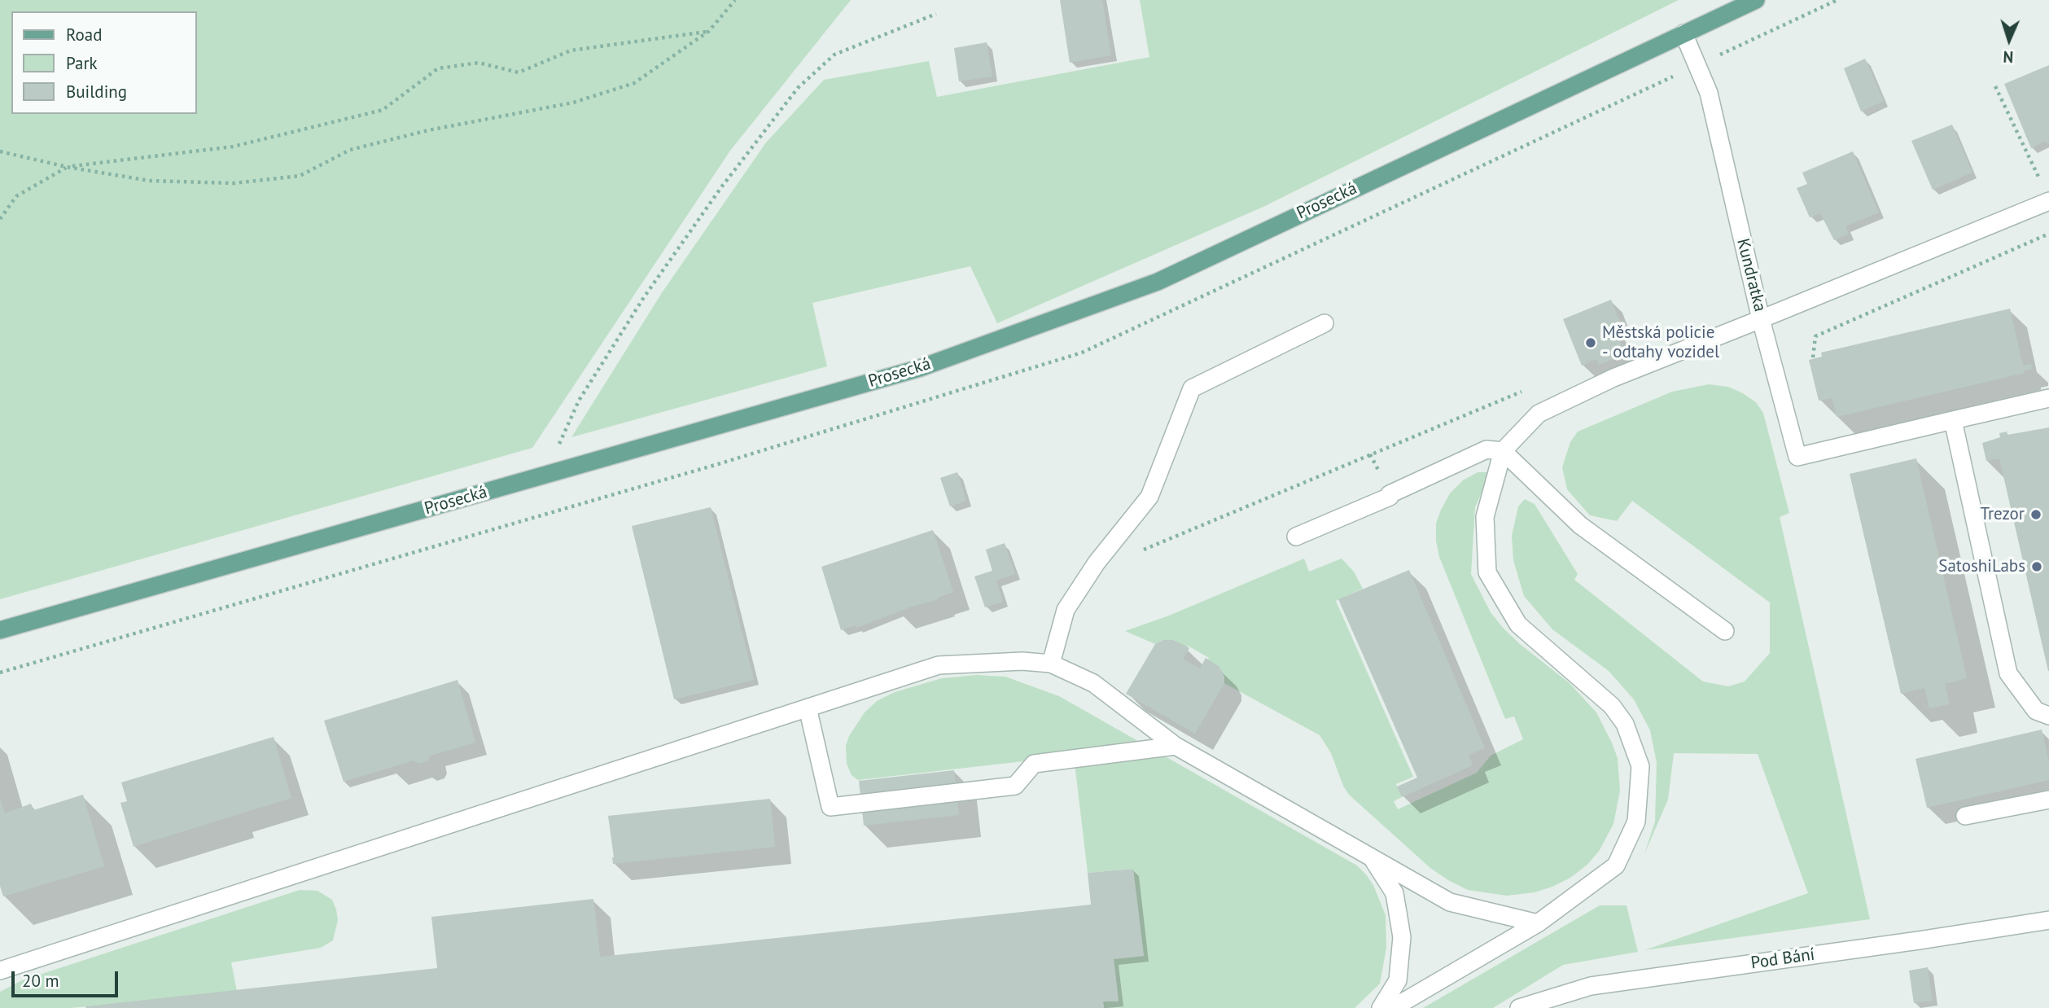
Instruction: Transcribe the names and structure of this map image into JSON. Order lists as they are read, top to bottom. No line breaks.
{"streets":{"main road":["Prosecká"],"street":["Kundratka","Pod Bání"]},"crossings":[["Prosecká","Kundratka"]],"places":["Městská policie - odtahy vozidel","Trezor","SatoshiLabs"],"legend":["Road","Park","Building"],"scale_bar":"20 m","north":"bottom"}
